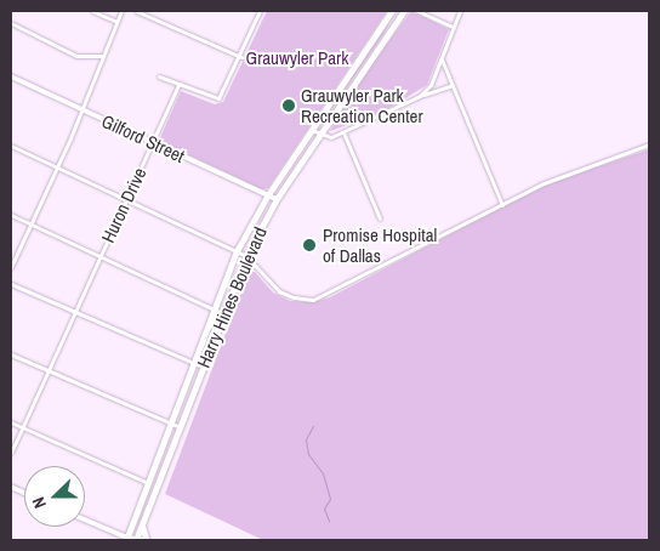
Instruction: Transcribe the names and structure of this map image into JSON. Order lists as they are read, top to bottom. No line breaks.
{"streets":{"main road":["Harry Hines Boulevard"],"street":["Gilford Street","Huron Drive"]},"crossings":[["Gilford Street","Huron Drive"],["Gilford Street","Harry Hines Boulevard"]],"parks":["Grauwyler Park"],"places":["Grauwyler Park Recreation Center","Promise Hospital of Dallas"],"north":"left"}
